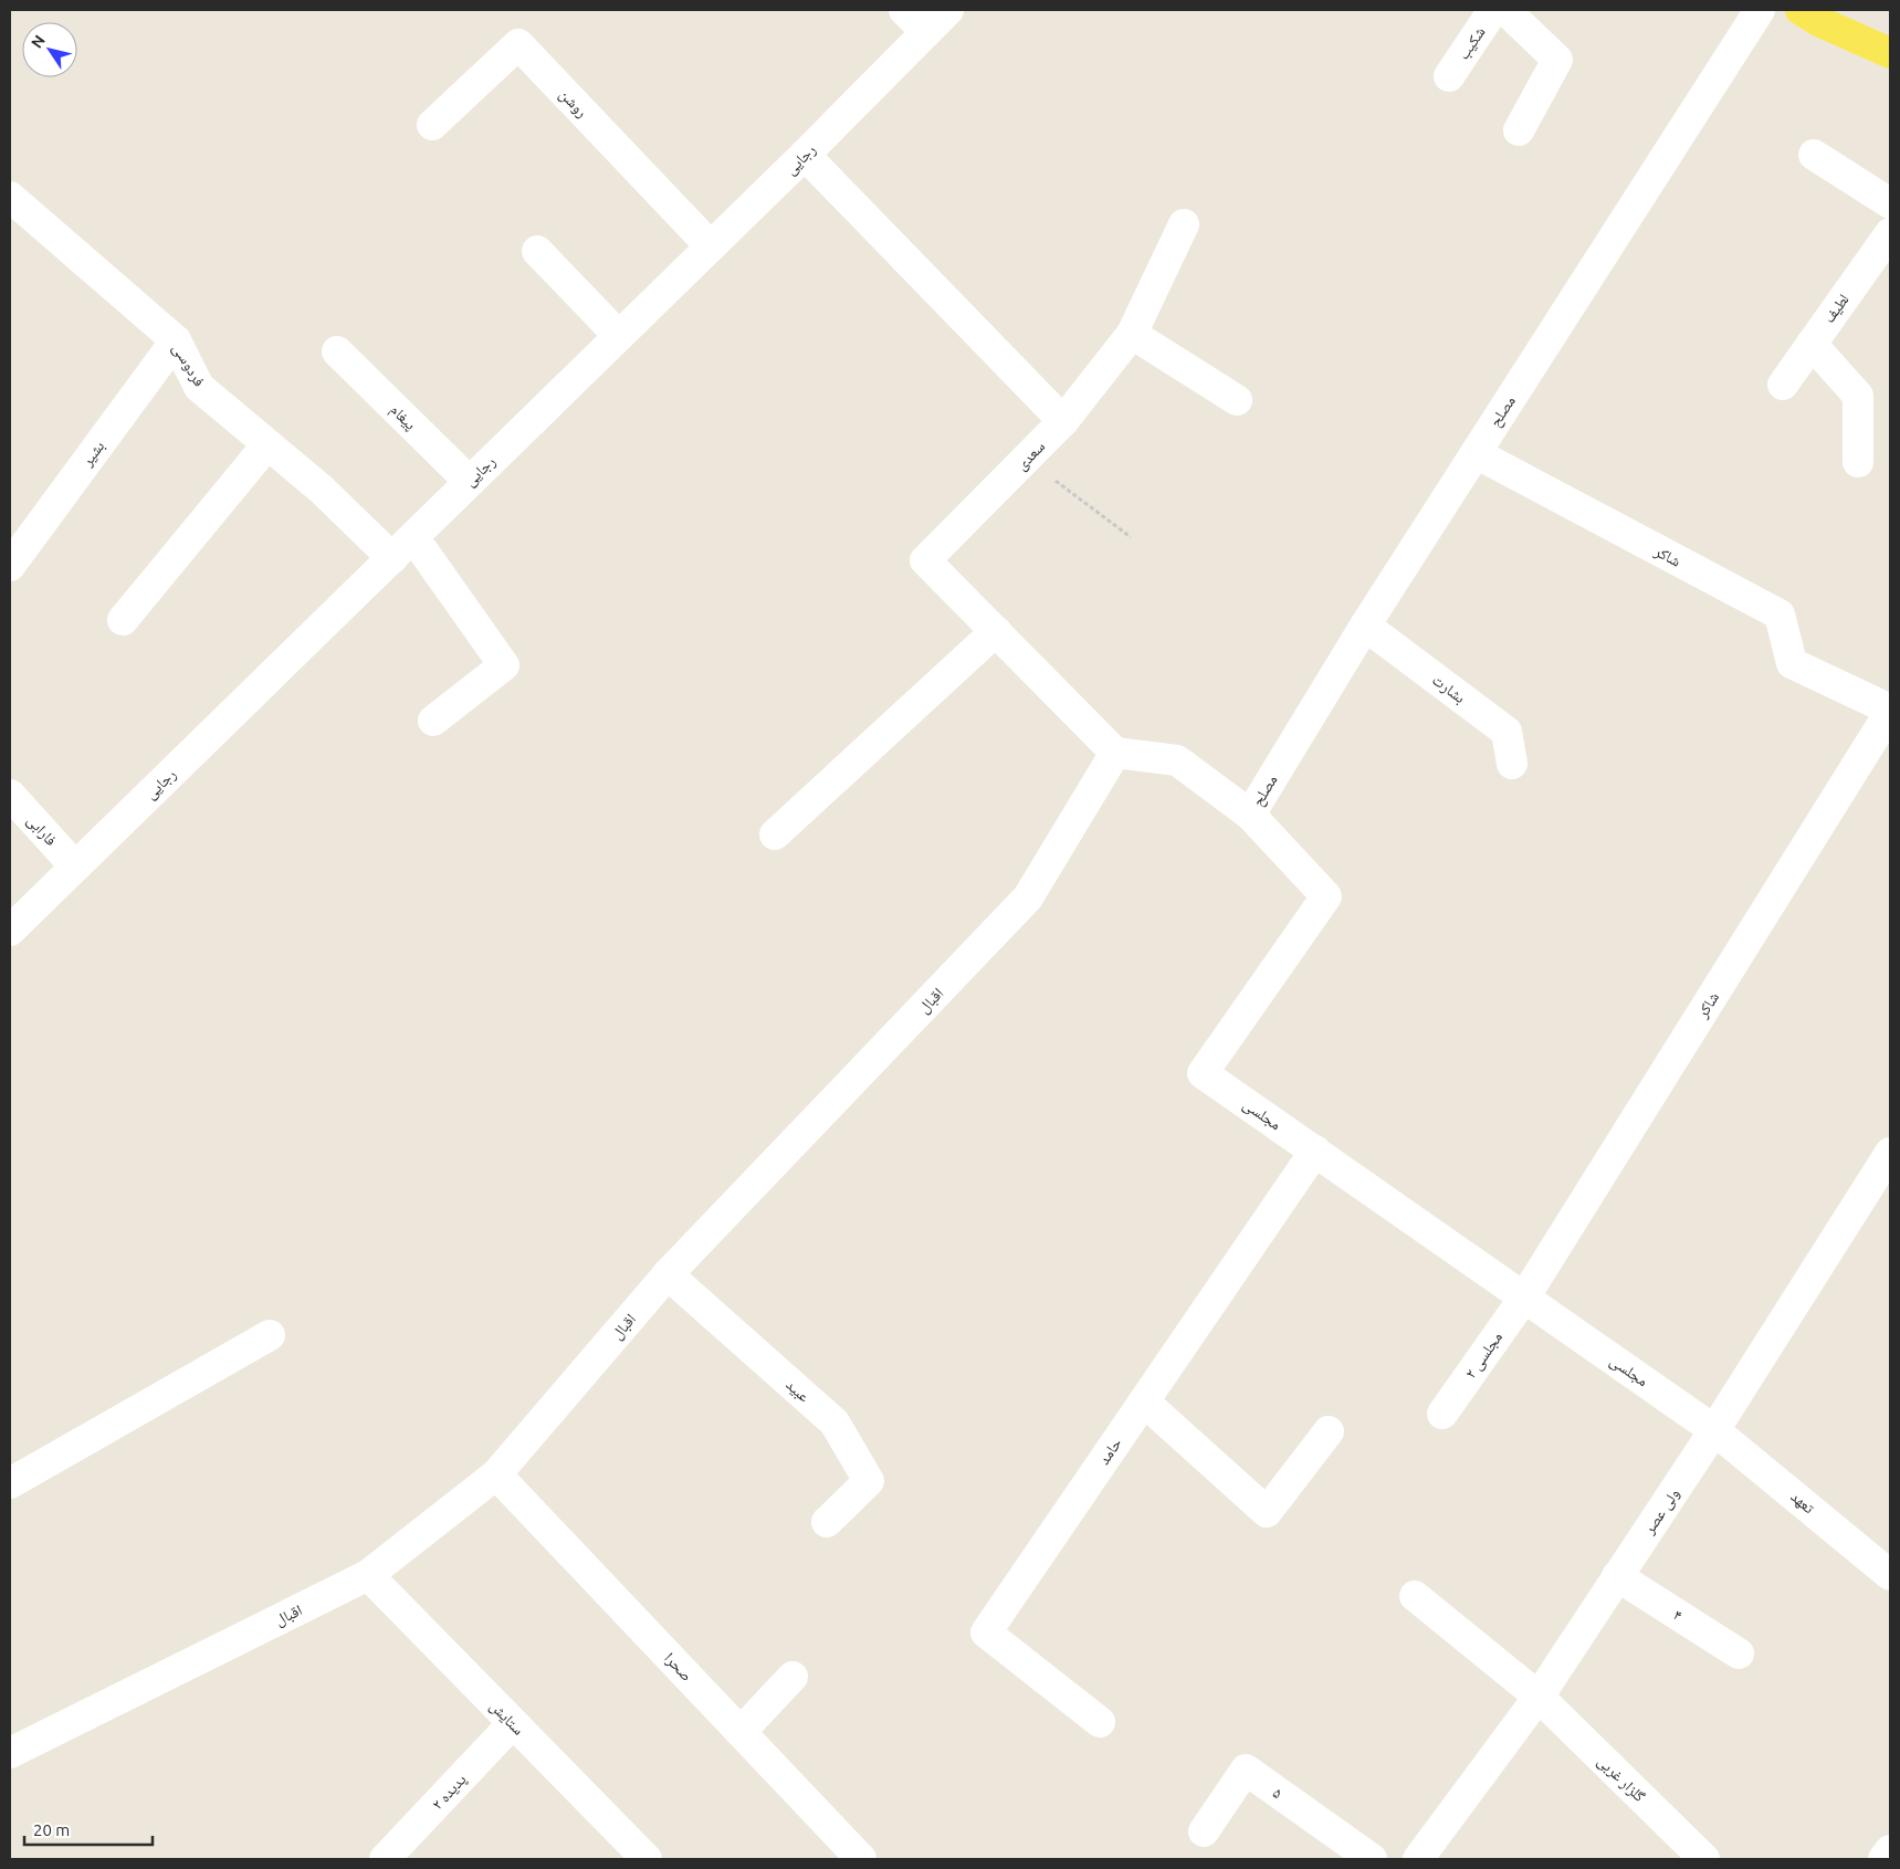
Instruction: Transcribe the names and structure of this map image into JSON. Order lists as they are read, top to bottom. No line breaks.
{"streets":{"street":["شکیب","روشن","رجایی","لطیف","فردوسی","مصلح","پیغام","بشیر","سعدی","شاکر","بشارت","فارابی","اقبال","مجلسی","مجلسی ۲","عبید","حامد","تعهد","ولی عصر","۴","صحرا","ستایش","گلزار غربی","پدیده ۲","۵"]},"crossings":[["روشن","رجایی"],["رجایی","فردوسی"],["رجایی","پیغام"],["رجایی","فارابی"],["فردوسی","بشیر"],["مصلح","شاکر"],["مصلح","بشارت"],["مصلح","مجلسی"],["سعدی","اقبال"],["سعدی","مجلسی"],["شاکر","مجلسی"],["شاکر","مجلسی ۲"],["اقبال","مجلسی"],["اقبال","عبید"],["اقبال","صحرا"],["اقبال","ستایش"],["مجلسی","مجلسی ۲"],["مجلسی","حامد"],["مجلسی","تعهد"],["مجلسی","ولی عصر"],["تعهد","ولی عصر"],["ولی عصر","۴"],["ولی عصر","گلزار غربی"],["ستایش","پدیده ۲"]],"scale_bar":"20 m","north":"top left"}
